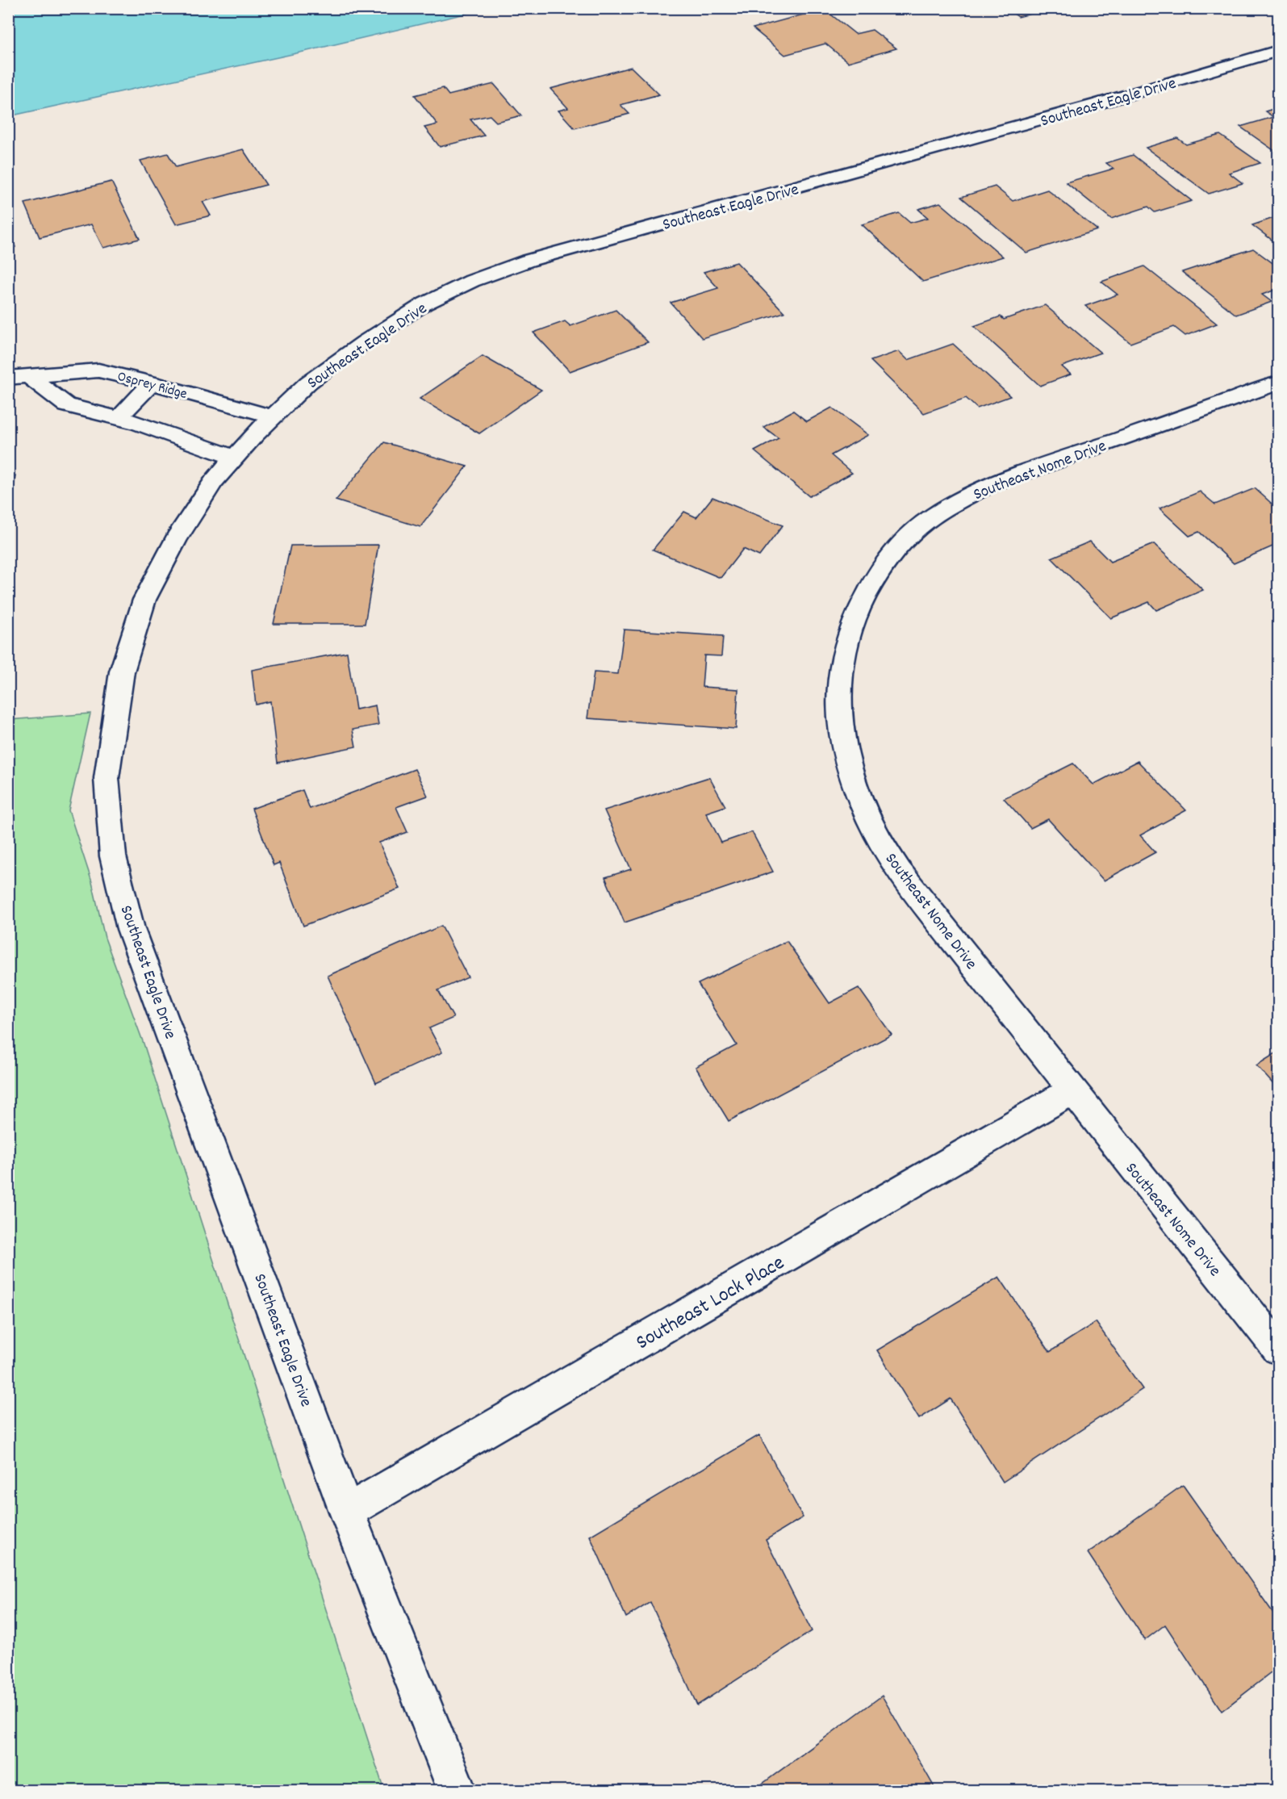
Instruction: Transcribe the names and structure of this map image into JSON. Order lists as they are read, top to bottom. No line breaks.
{"streets":{"street":["Southeast Eagle Drive","Osprey Ridge","Southeast Nome Drive","Southeast Lock Place"]},"crossings":[["Southeast Eagle Drive","Osprey Ridge"],["Southeast Eagle Drive","Southeast Lock Place"],["Southeast Nome Drive","Southeast Lock Place"]]}
